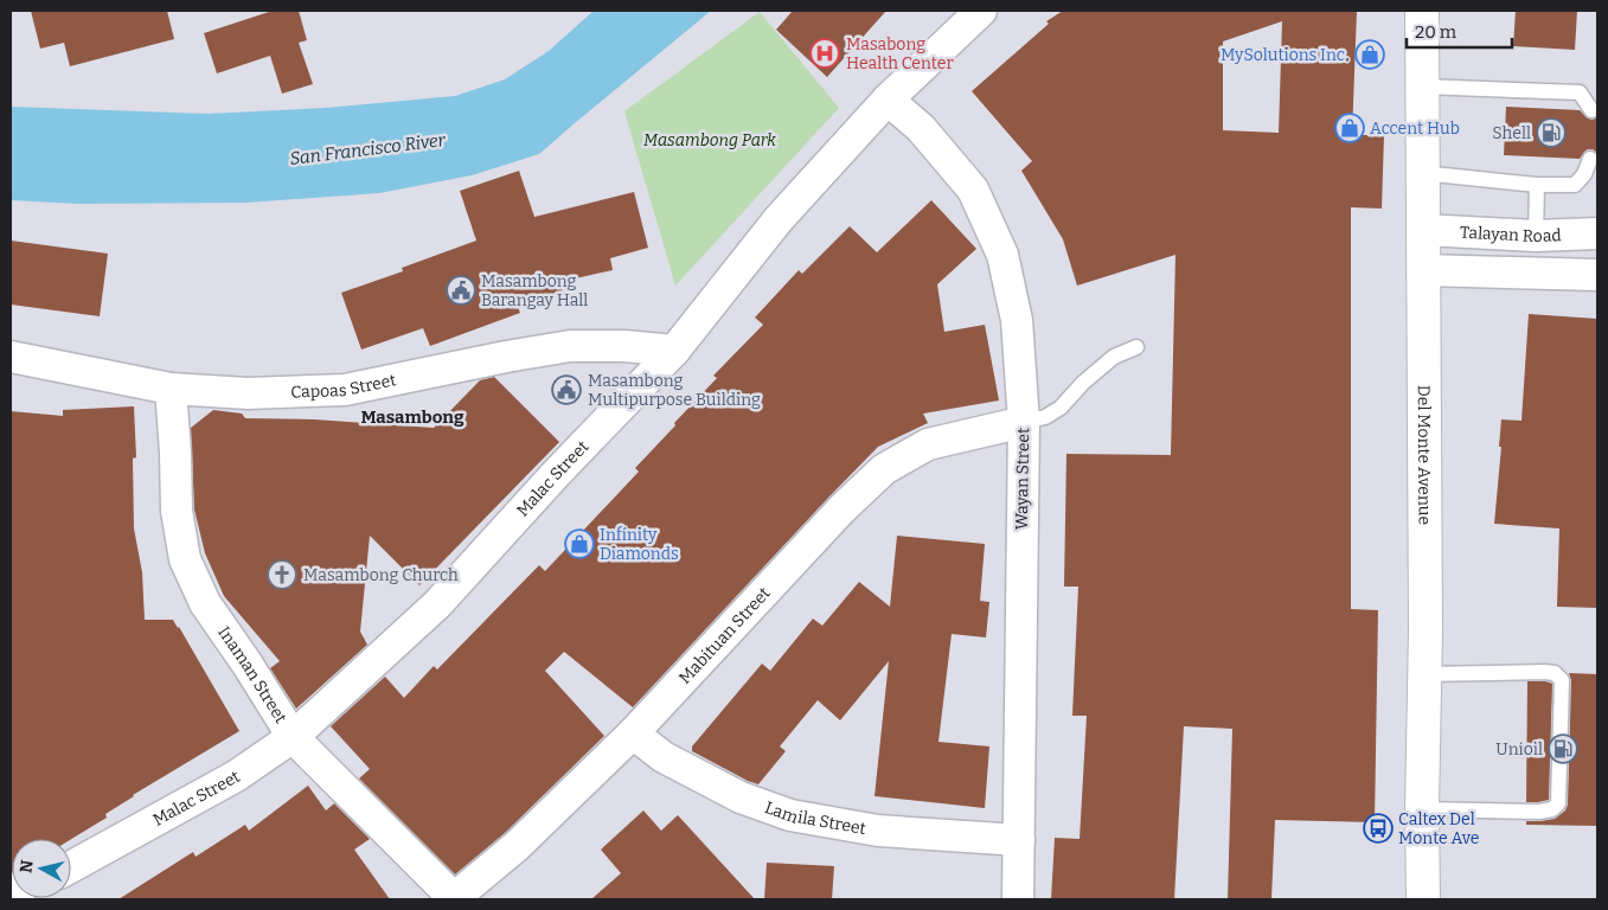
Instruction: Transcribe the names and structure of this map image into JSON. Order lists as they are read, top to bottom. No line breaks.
{"streets":{"main road":["Del Monte Avenue"],"street":["Talayan Road","Capoas Street","Malac Street","Wayan Street","Mabituan Street","Inaman Street","Lamila Street"]},"crossings":[["Talayan Road","Del Monte Avenue"],["Capoas Street","Malac Street"],["Capoas Street","Inaman Street"],["Malac Street","Wayan Street"],["Malac Street","Inaman Street"],["Wayan Street","Mabituan Street"],["Wayan Street","Lamila Street"],["Mabituan Street","Inaman Street"],["Mabituan Street","Lamila Street"]],"districts":["Masambong"],"water":["San Francisco River"],"parks":["Masambong Park"],"places":{"hospital":["Masabong Health Center"],"shop":["MySolutions Inc.","Accent Hub","Infinity Diamonds"],"fuel station":["Shell","Unioil"],"public building":["Masambong Barangay Hall","Masambong Multipurpose Building"],"church":["Masambong Church"],"bus stop":["Caltex Del Monte Ave"]},"scale_bar":"20 m","north":"left"}
